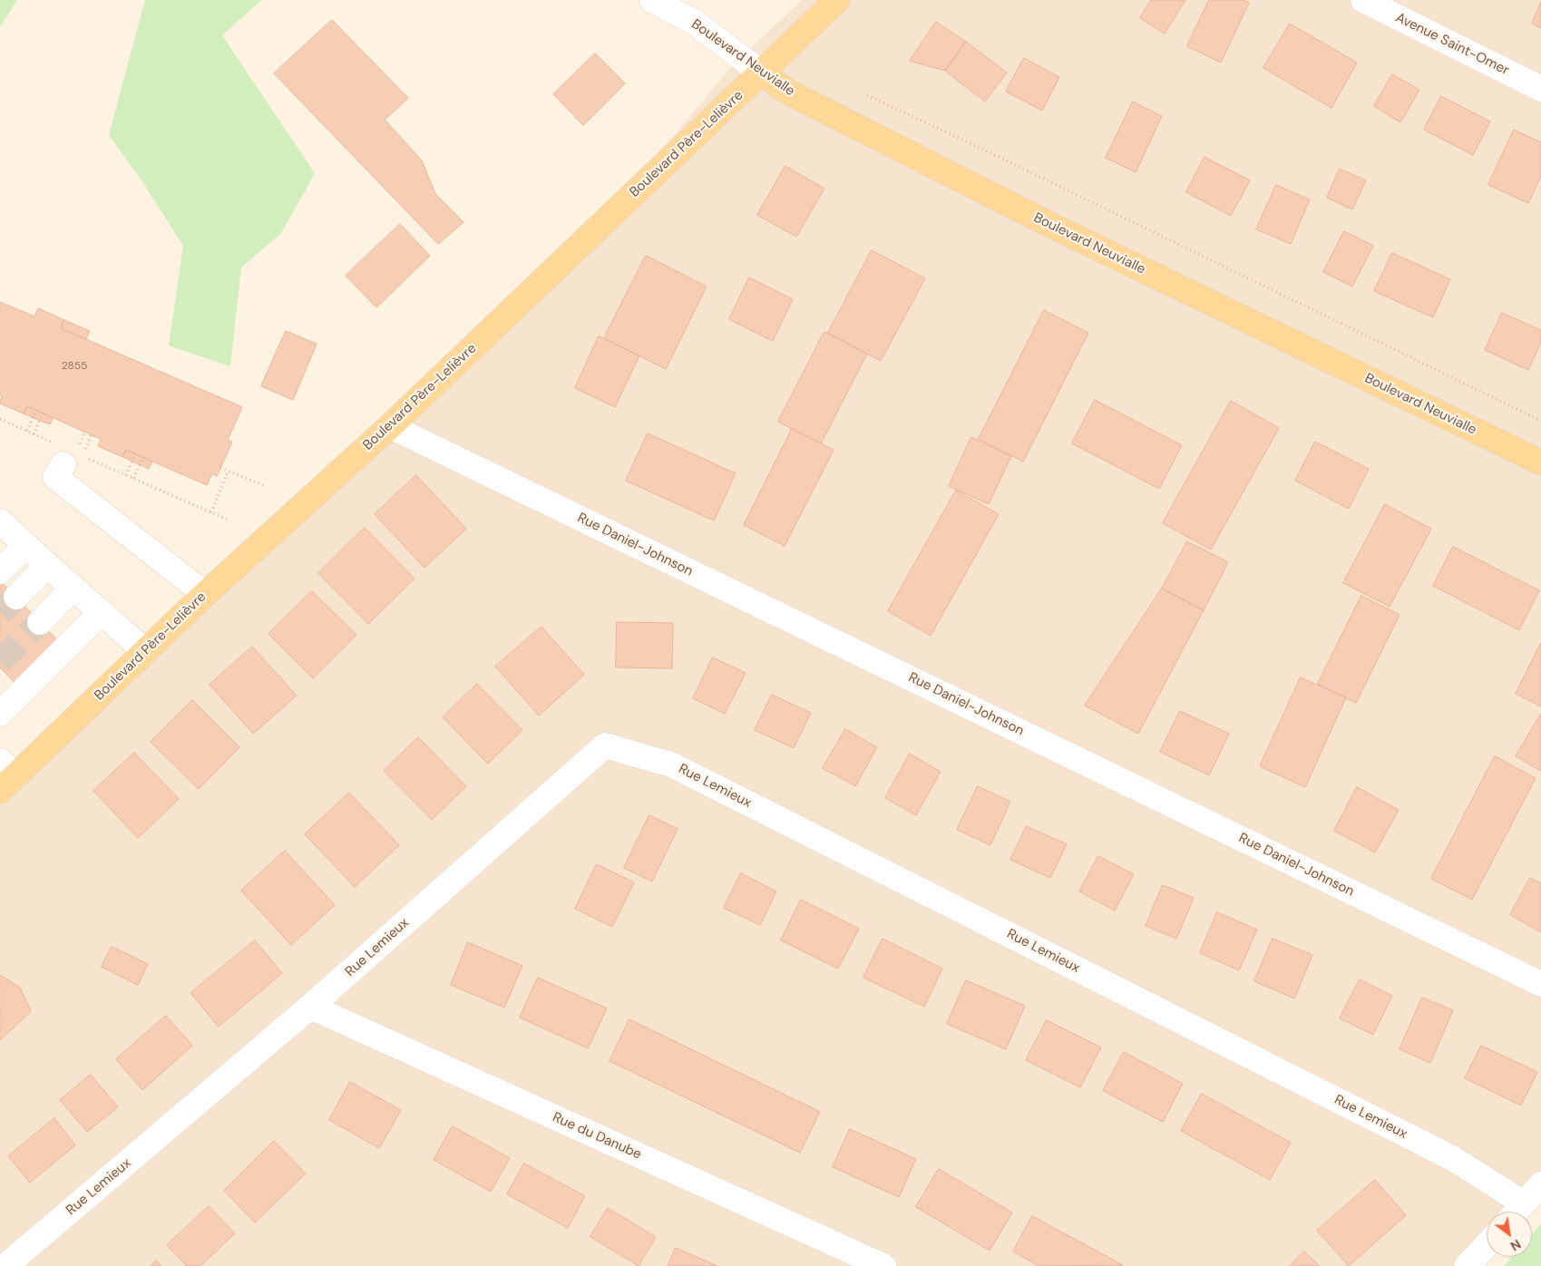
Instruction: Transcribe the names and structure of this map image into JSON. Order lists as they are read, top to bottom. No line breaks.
{"streets":{"main road":["Boulevard Neuvialle","Boulevard Père-Lelièvre"],"street":["Avenue Saint-Omer","Rue Daniel-Johnson","Rue Lemieux","Rue du Danube"]},"crossings":[["Boulevard Neuvialle","Boulevard Père-Lelièvre"],["Boulevard Père-Lelièvre","Rue Daniel-Johnson"],["Rue Lemieux","Rue du Danube"]],"house_numbers":["2855"],"north":"bottom right"}
